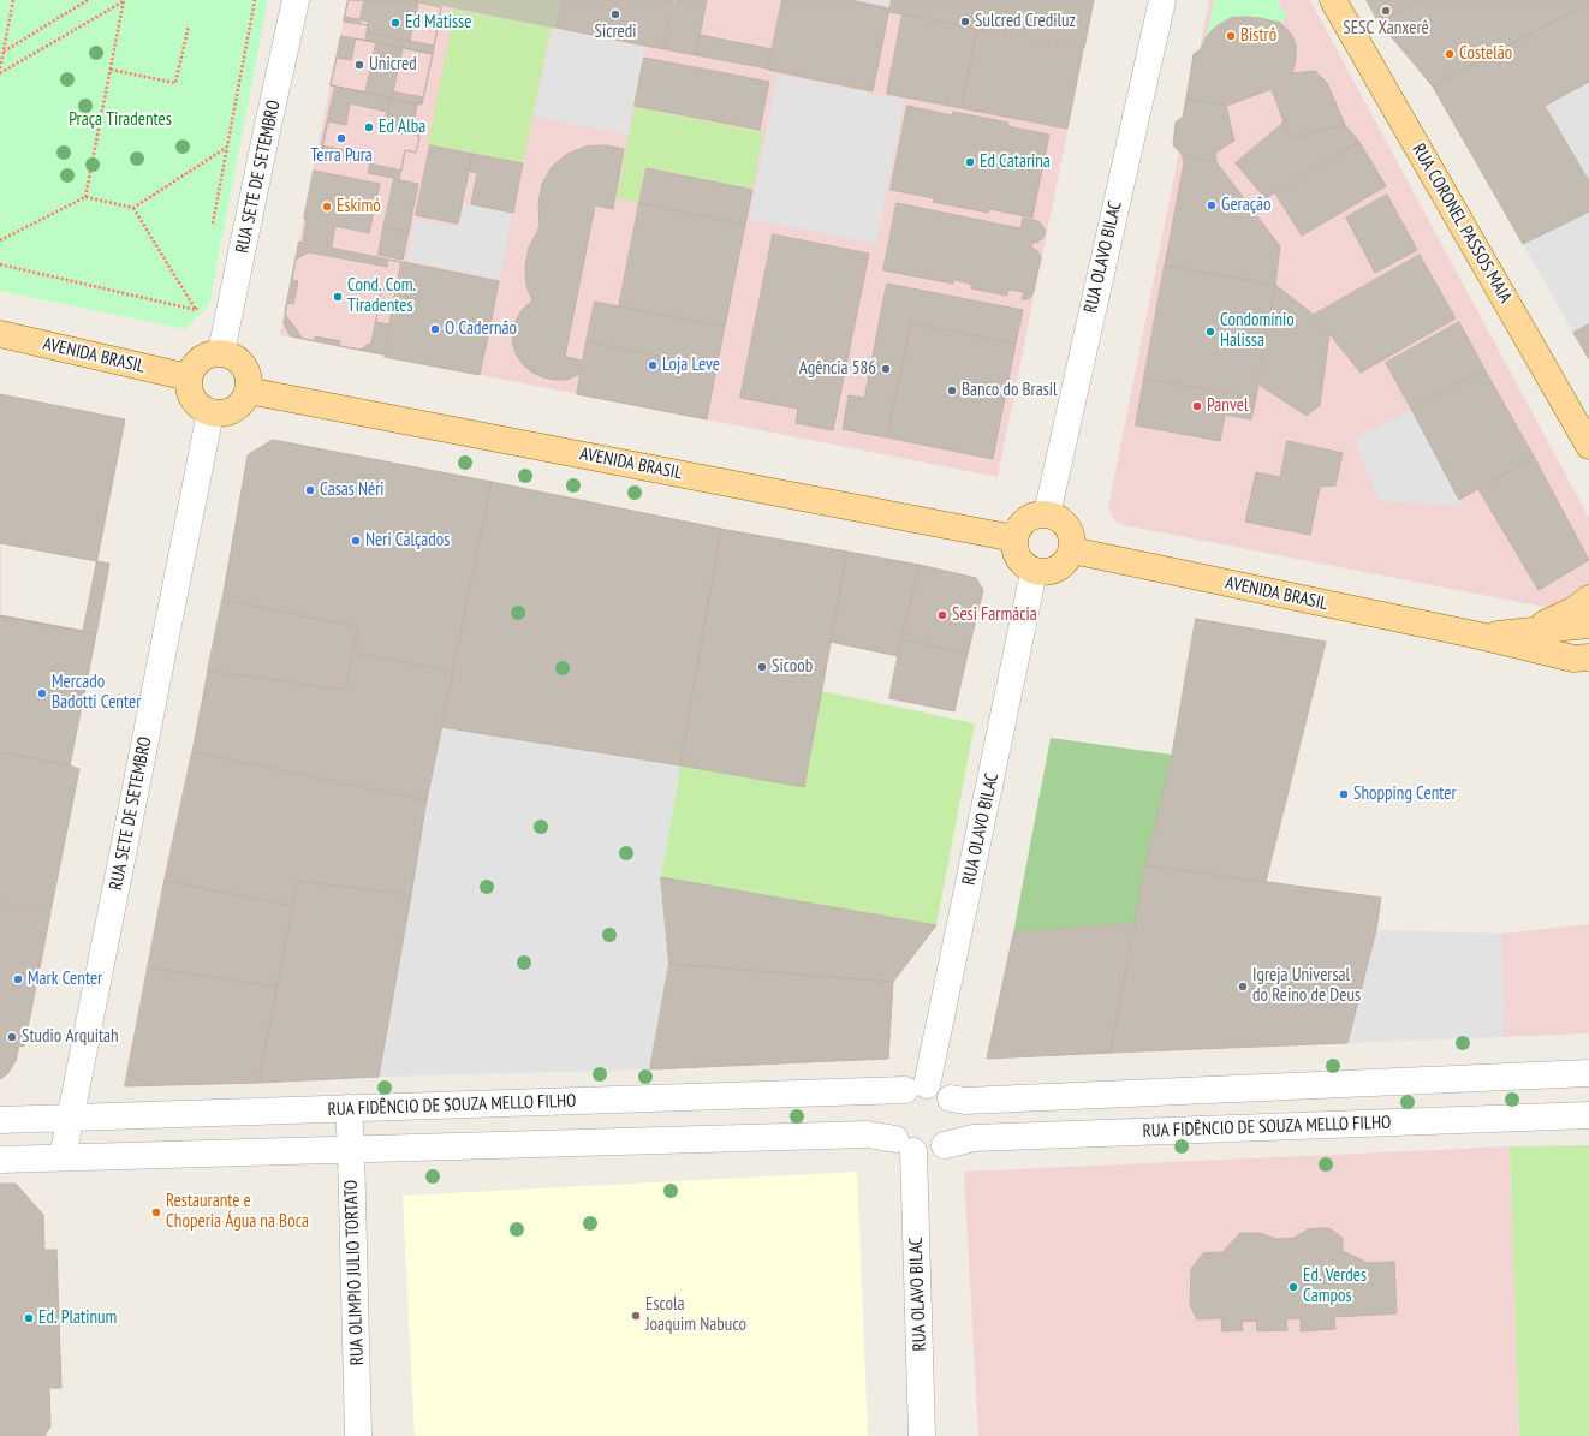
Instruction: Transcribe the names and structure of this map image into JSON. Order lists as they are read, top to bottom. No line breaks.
{"streets":{"main road":["RUA CORONEL PASSOS MAIA","AVENIDA BRASIL"],"street":["RUA SETE DE SETEMBRO","RUA OLAVO BILAC","RUA FIDÊNCIO DE SOUZA MELLO FILHO","RUA OLIMPIO JULIO TORTATO"]},"crossings":[["RUA SETE DE SETEMBRO","AVENIDA BRASIL"],["RUA SETE DE SETEMBRO","RUA FIDÊNCIO DE SOUZA MELLO FILHO"],["RUA OLAVO BILAC","AVENIDA BRASIL"],["RUA OLAVO BILAC","RUA FIDÊNCIO DE SOUZA MELLO FILHO"],["RUA FIDÊNCIO DE SOUZA MELLO FILHO","RUA OLIMPIO JULIO TORTATO"]],"parks":["Praça Tiradentes"],"places":["SESC Xanxerê","Sicredi","Sulcred Crediluz","Ed Matisse","Bistrô","Costelão","Unicred","Ed Alba","Terra Pura","Ed Catarina","Geração","Eskimó","Cond. Com. Tiradentes","O Cadernão","Condomínio Halissa","Loja Leve","Agência 586","Banco do Brasil","Panvel","Casas Néri","Neri Calçados","Sesi Farmácia","Sicoob","Mercado Badotti Center","Shopping Center","Mark Center","Igreja Universal do Reino de Deus","Studio Arquitah","Restaurante e Choperia Água na Boca","Ed. Verdes Campos","Escola Joaquim Nabuco","Ed. Platinum"]}
